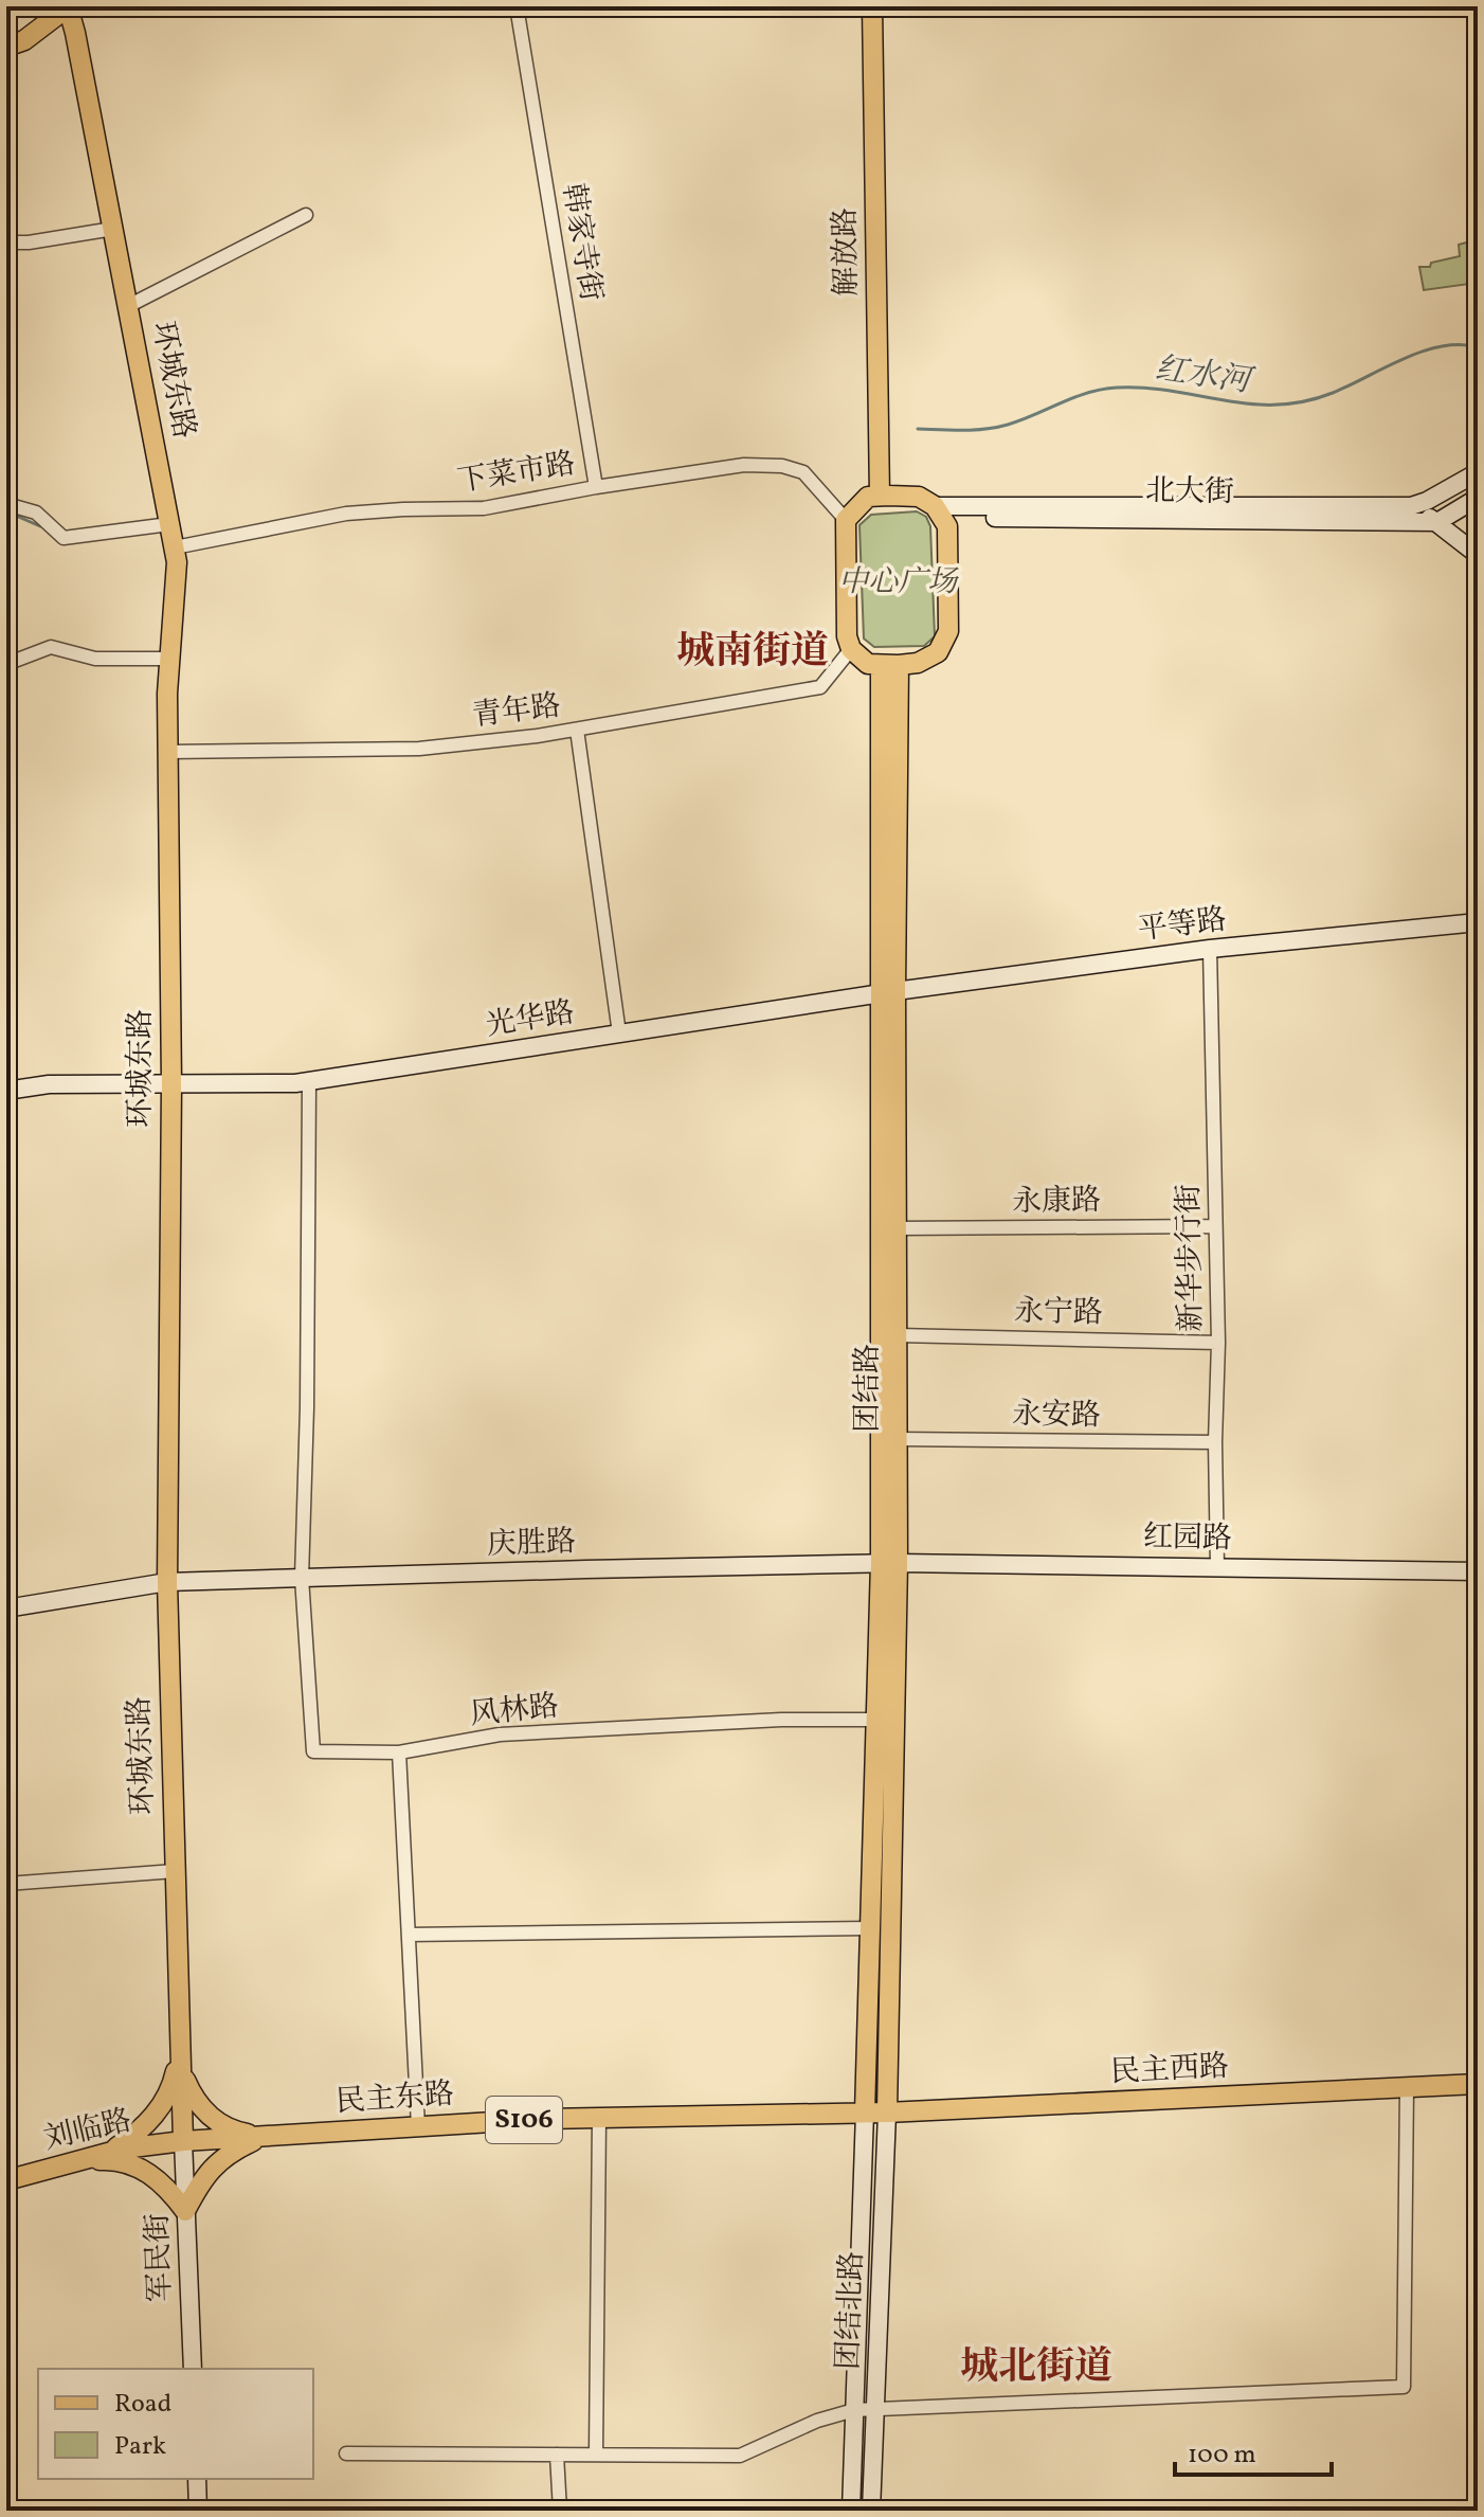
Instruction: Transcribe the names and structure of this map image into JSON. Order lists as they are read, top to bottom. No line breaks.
{"streets":{"main road":["解放路","环城东路","北大街","平等路","光华路","团结路","红园路","庆胜路","民主西路","民主东路","S106","刘临路","军民街","团结北路"],"street":["韩家寺街","下菜市路","青年路","永康路","新华步行街","永宁路","永安路","风林路"]},"crossings":[["韩家寺街","下菜市路"],["解放路","下菜市路"],["解放路","北大街"],["解放路","青年路"],["解放路","团结路"],["环城东路","下菜市路"],["环城东路","青年路"],["环城东路","光华路"],["环城东路","庆胜路"],["环城东路","民主东路"],["环城东路","刘临路"],["环城东路","军民街"],["下菜市路","北大街"],["下菜市路","青年路"],["下菜市路","团结路"],["北大街","青年路"],["北大街","团结路"],["青年路","团结路"],["平等路","光华路"],["平等路","新华步行街"],["平等路","团结路"],["光华路","团结路"],["永康路","新华步行街"],["永康路","团结路"],["新华步行街","永宁路"],["新华步行街","永安路"],["新华步行街","红园路"],["永宁路","团结路"],["团结路","永安路"],["团结路","红园路"],["团结路","庆胜路"],["团结路","风林路"],["团结路","民主西路"],["团结路","民主东路"],["团结路","团结北路"],["红园路","庆胜路"],["庆胜路","风林路"],["民主西路","民主东路"],["民主西路","团结北路"],["民主东路","刘临路"],["民主东路","军民街"],["民主东路","团结北路"],["刘临路","军民街"]],"districts":["城南街道","城北街道"],"water":["红水河"],"parks":["中心广场"],"legend":["Road","Park"],"scale_bar":"100 m"}
